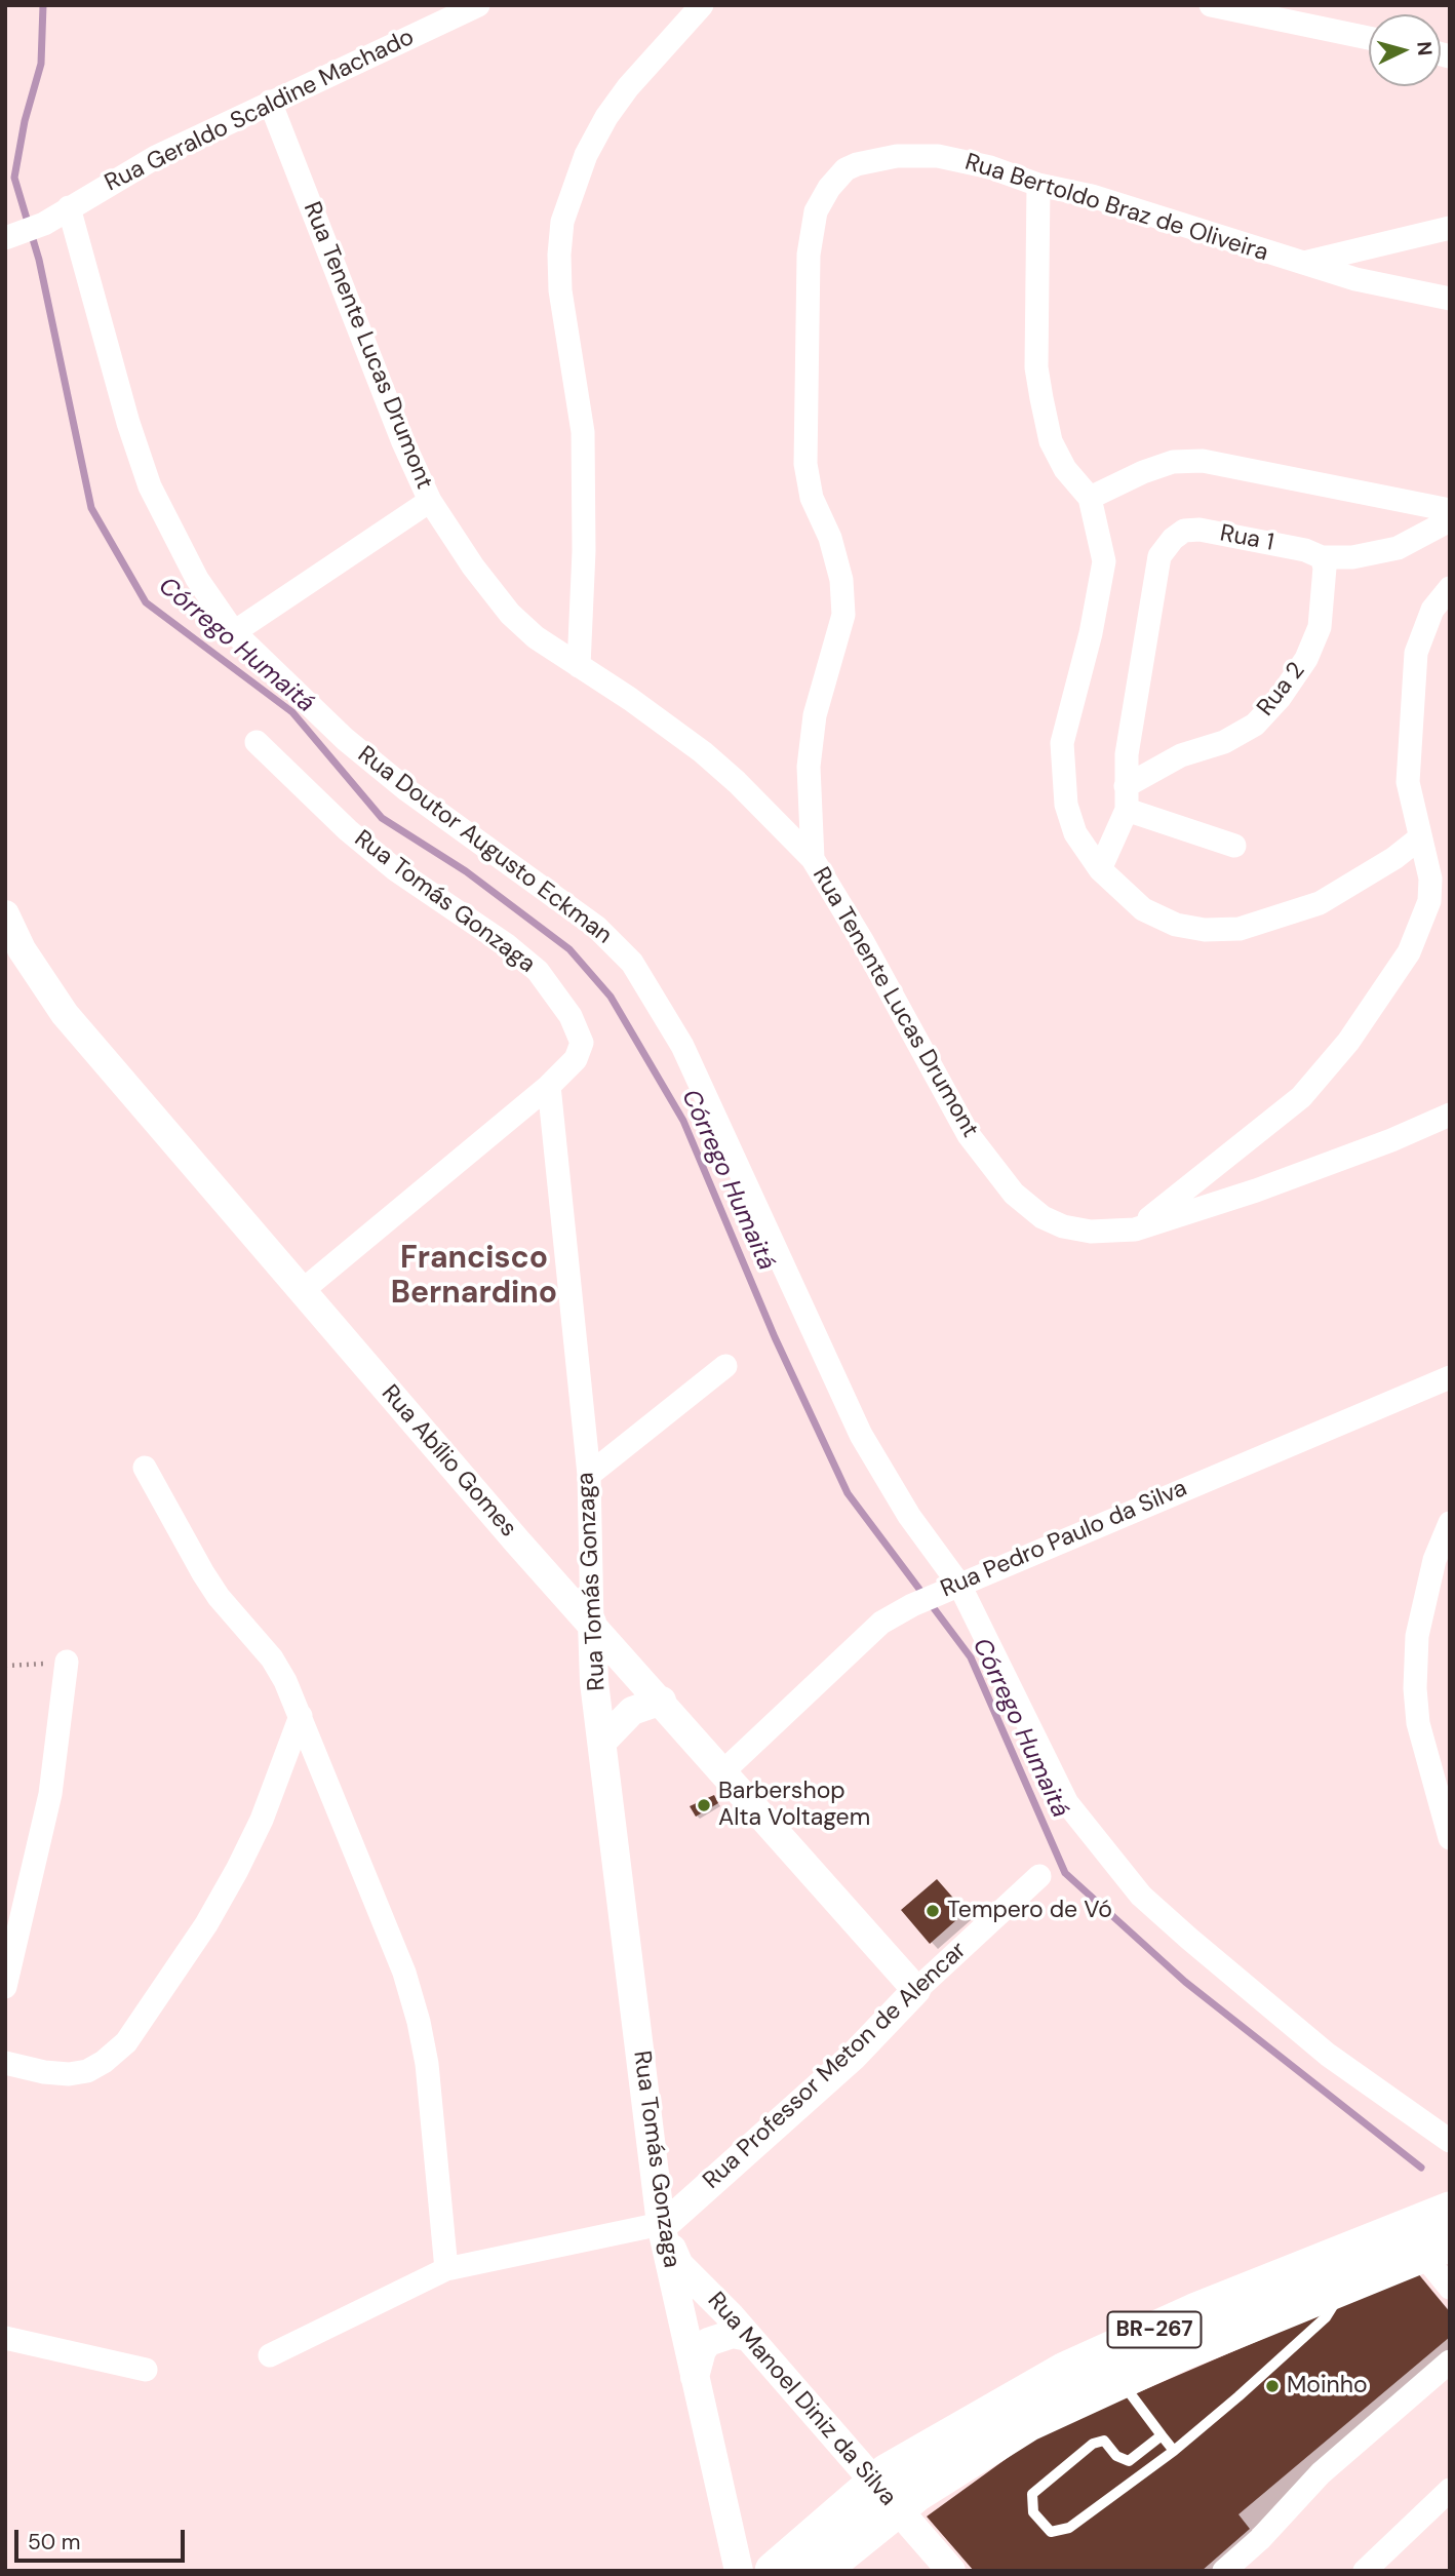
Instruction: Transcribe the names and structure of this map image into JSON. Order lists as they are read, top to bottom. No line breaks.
{"streets":{"highway":["BR-267"],"street":["Rua Geraldo Scaldine Machado","Rua Bertoldo Braz de Oliveira","Rua Tenente Lucas Drumont","Rua 1","Rua 2","Rua Doutor Augusto Eckman","Rua Tomás Gonzaga","Rua Abílio Gomes","Rua Pedro Paulo da Silva","Rua Professor Meton de Alencar","Rua Manoel Diniz da Silva"]},"crossings":[["Rua Geraldo Scaldine Machado","Rua Tenente Lucas Drumont"],["Rua Geraldo Scaldine Machado","Rua Doutor Augusto Eckman"],["Rua Bertoldo Braz de Oliveira","Rua Tenente Lucas Drumont"],["Rua 1","Rua 2"],["Rua Doutor Augusto Eckman","Rua Pedro Paulo da Silva"],["Rua Tomás Gonzaga","Rua Abílio Gomes"],["Rua Tomás Gonzaga","Rua Professor Meton de Alencar"],["Rua Tomás Gonzaga","Rua Manoel Diniz da Silva"],["Rua Abílio Gomes","Rua Pedro Paulo da Silva"],["Rua Abílio Gomes","Rua Professor Meton de Alencar"],["Rua Professor Meton de Alencar","Rua Manoel Diniz da Silva"],["BR-267","Rua Manoel Diniz da Silva"]],"districts":["Francisco Bernardino"],"water":["Córrego Humaitá"],"places":["Barbershop Alta Voltagem","Tempero de Vó","Moinho"],"scale_bar":"50 m","north":"right"}
